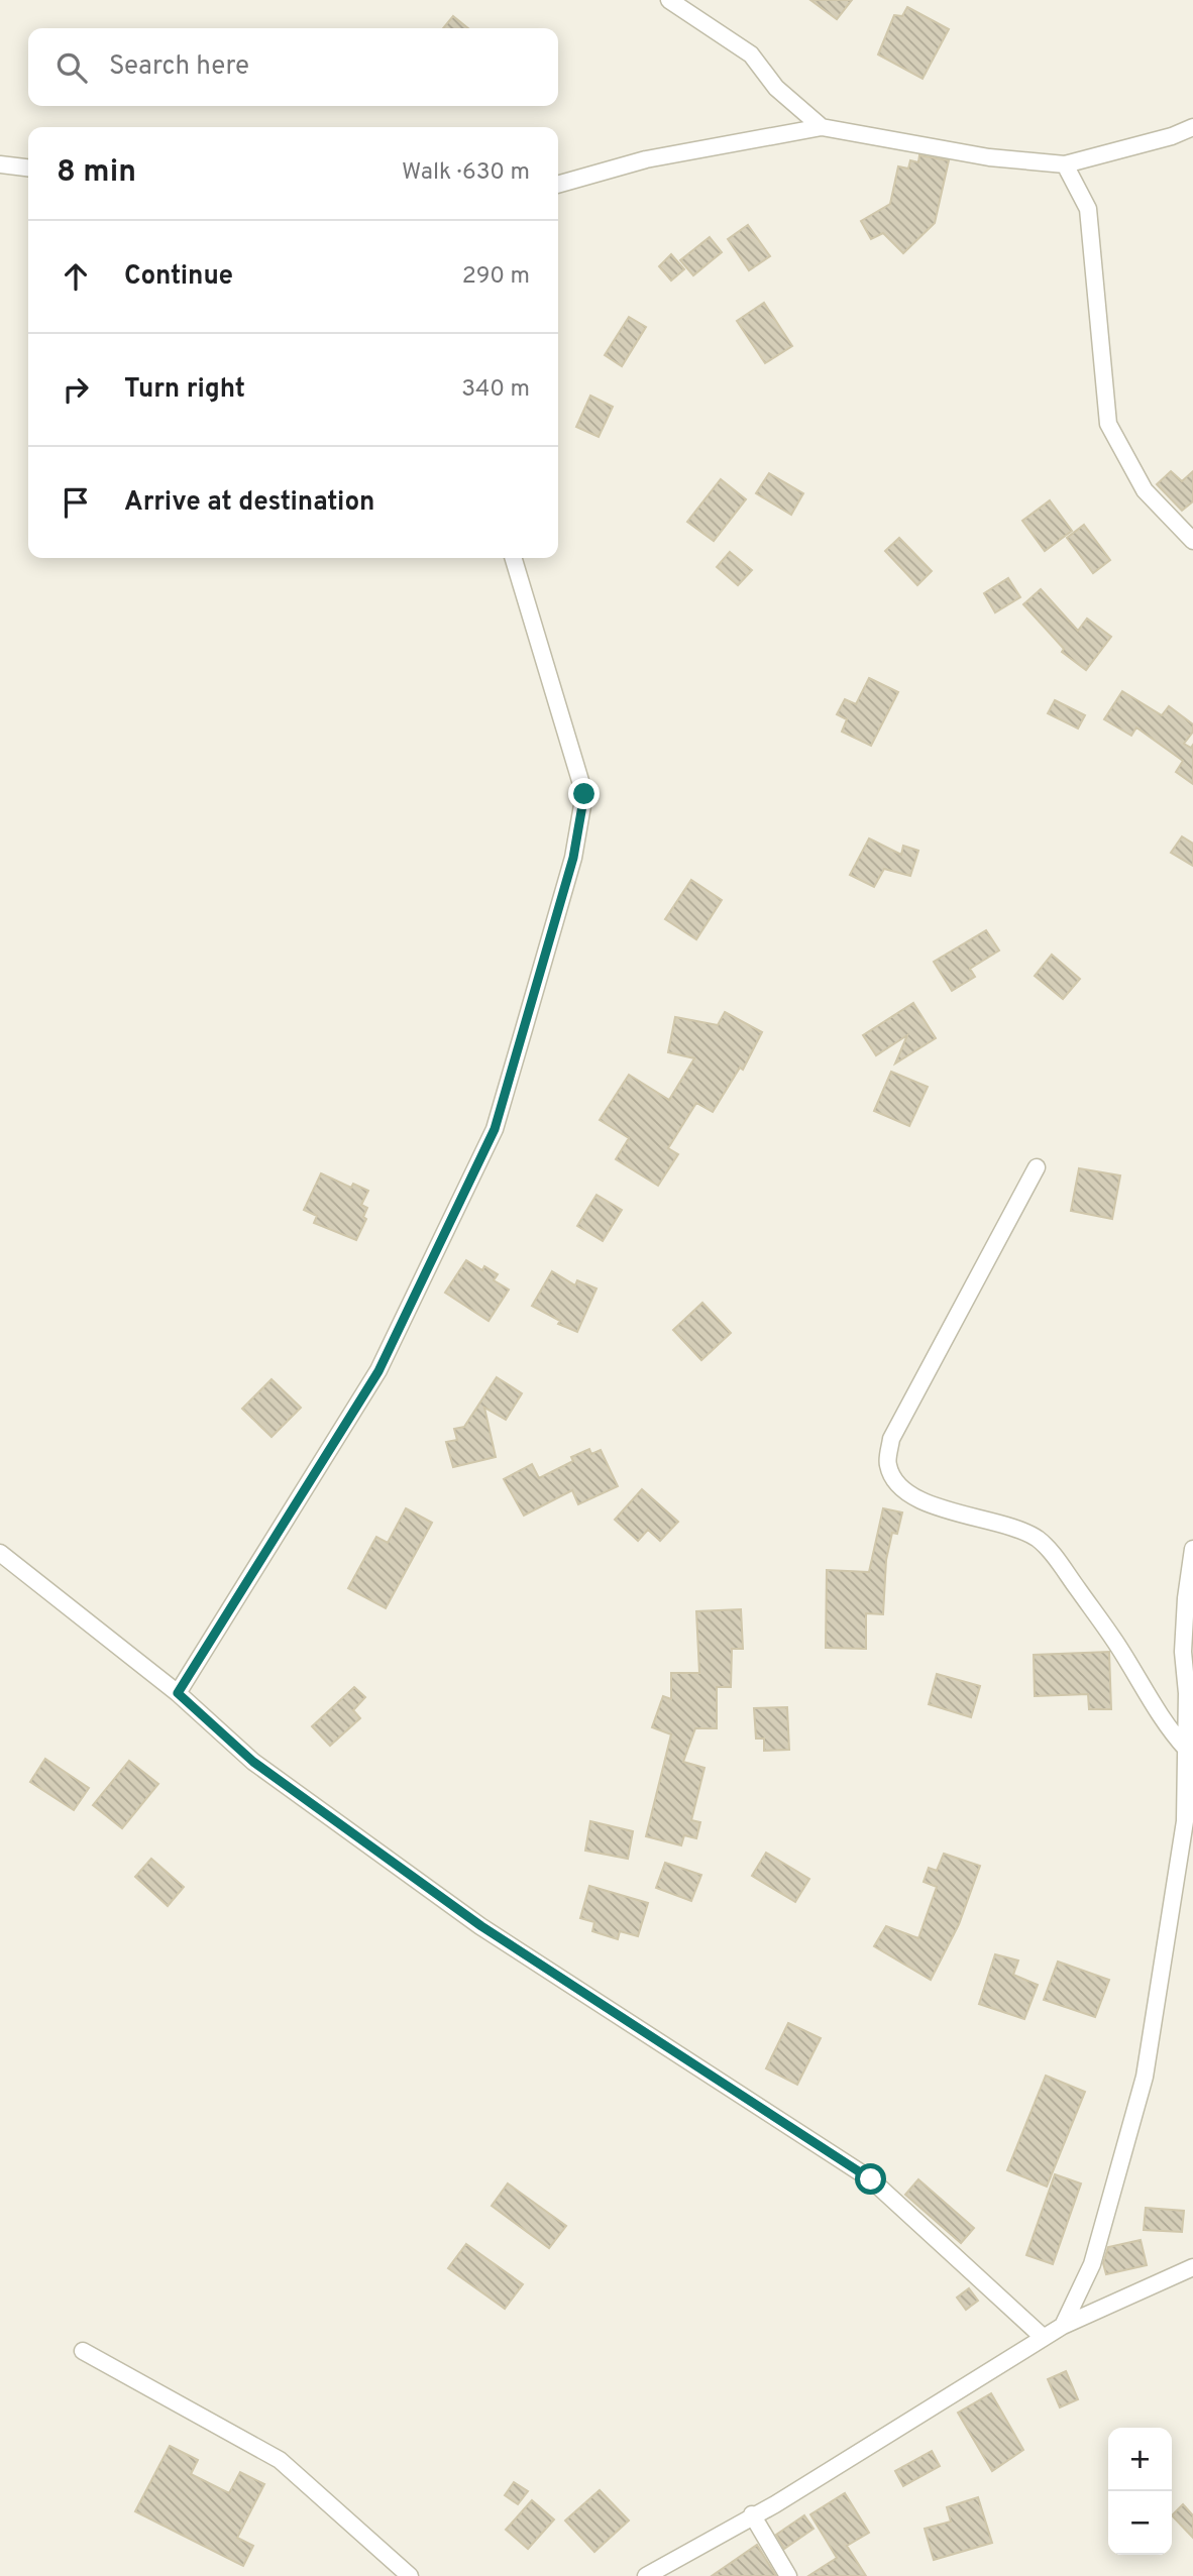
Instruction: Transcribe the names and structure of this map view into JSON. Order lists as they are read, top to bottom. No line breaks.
{"page":{"search":"Search here","heading":["8 min","Walk · 630 m"],"list":[["Continue","290 m"],["Turn right","340 m"],"Arrive at destination"],"map_buttons":["+","−"]}}
